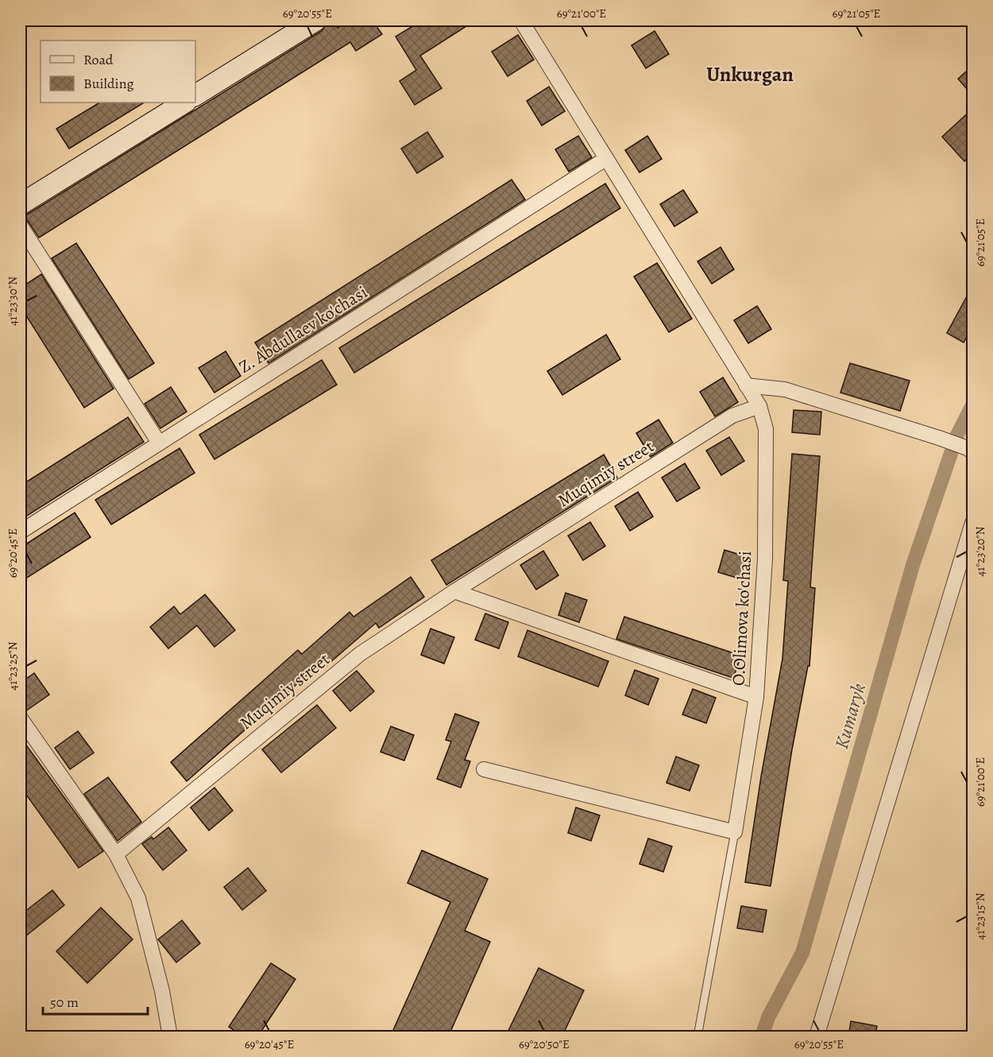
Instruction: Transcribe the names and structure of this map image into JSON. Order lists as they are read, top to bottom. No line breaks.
{"streets":{"street":["Z. Abdullaev ko'chasi","Muqimiy street","O.Olimova ko'chasi"]},"crossings":[["Muqimiy street","O.Olimova ko'chasi"]],"districts":["Unkurgan"],"water":["Kumaryk"],"legend":["Road","Building"],"scale_bar":"50 m","coordinates":["69°20'55\"E","69°21'00\"E","69°21'05\"E","41°23'30\"N","41°23'20\"N","69°20'45\"E","41°23'25\"N","41°23'15\"N","69°20'50\"E"]}
